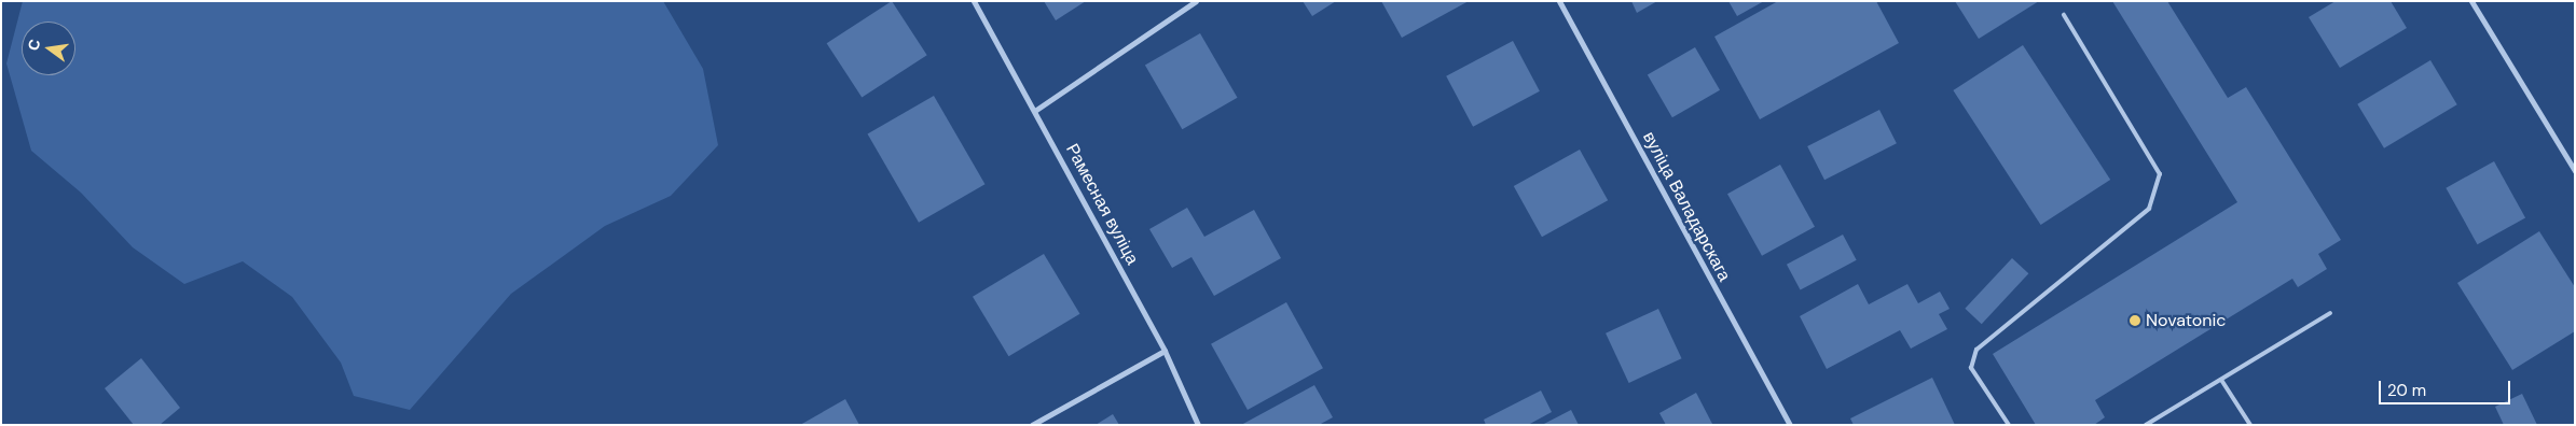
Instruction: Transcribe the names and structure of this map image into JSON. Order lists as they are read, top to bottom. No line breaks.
{"streets":{"street":["Рамесная вуліца","вуліца Валадарскага"]},"places":["Novatonic"],"scale_bar":"20 m","north":"left"}
